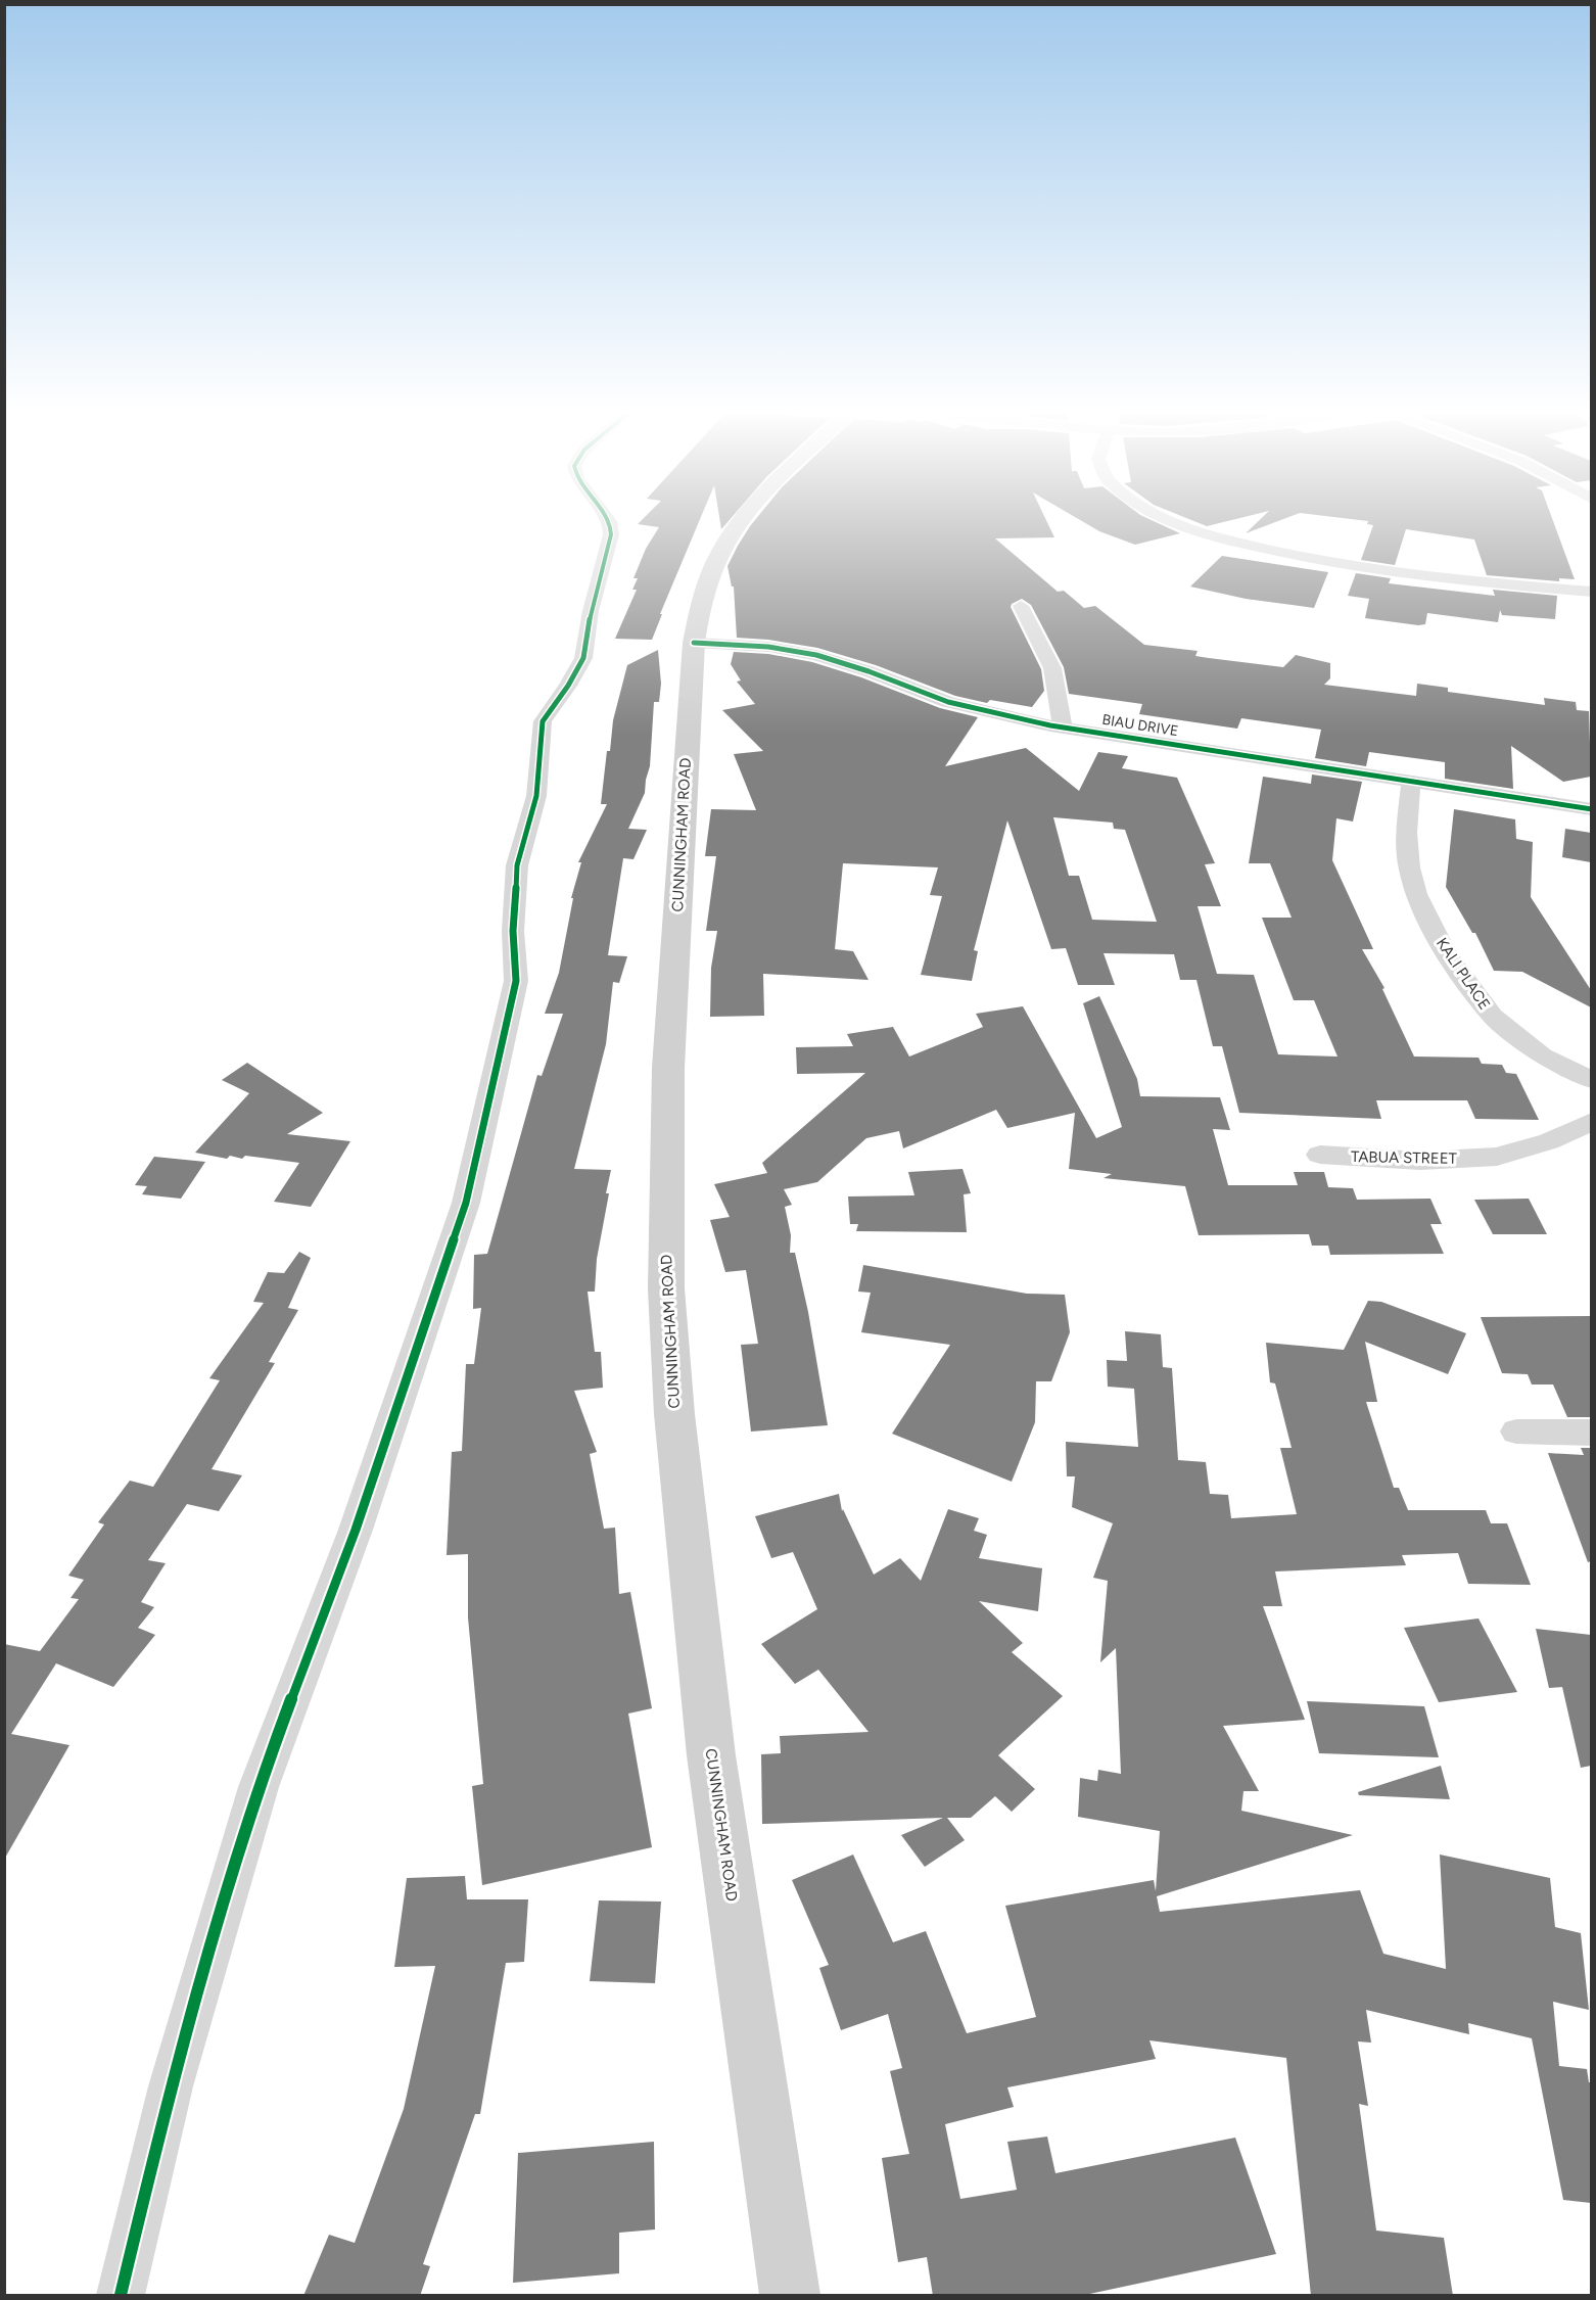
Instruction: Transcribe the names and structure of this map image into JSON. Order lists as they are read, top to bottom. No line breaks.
{"streets":{"main road":["CUNNINGHAM ROAD"],"street":["BIAU DRIVE","KALI PLACE","TABUA STREET"]},"crossings":[["BIAU DRIVE","CUNNINGHAM ROAD"],["BIAU DRIVE","KALI PLACE"]]}
